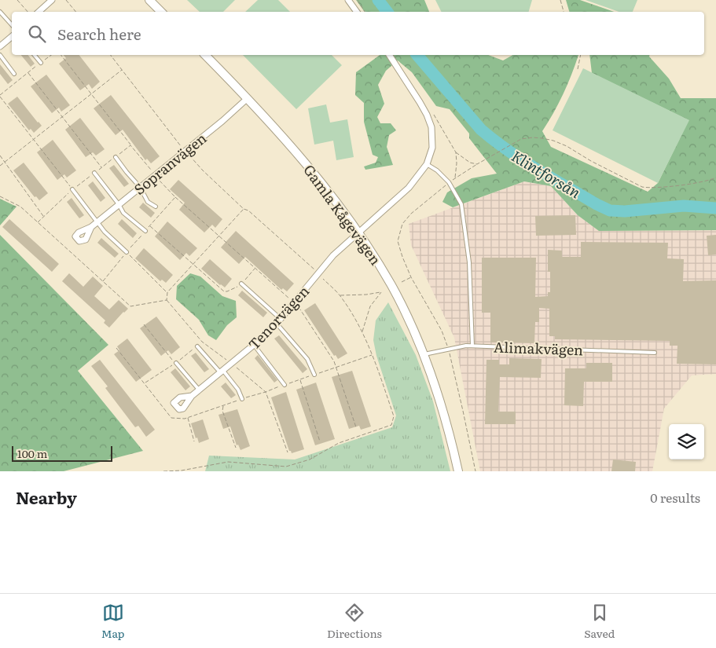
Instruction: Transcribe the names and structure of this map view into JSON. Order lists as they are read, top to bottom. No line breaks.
{"streets":{"street":["Sopranvägen","Gamla Kågevägen","Tenorvägen"],"lane":["Alimakvägen"]},"crossings":[["Sopranvägen","Gamla Kågevägen"],["Gamla Kågevägen","Tenorvägen"],["Gamla Kågevägen","Alimakvägen"]],"water":["Klintforsån"],"scale_bar":"100 m","page":{"search":"Search here","scale":"100 m","heading":["Nearby","0 results"],"nav":["Map","Directions","Saved"]}}
